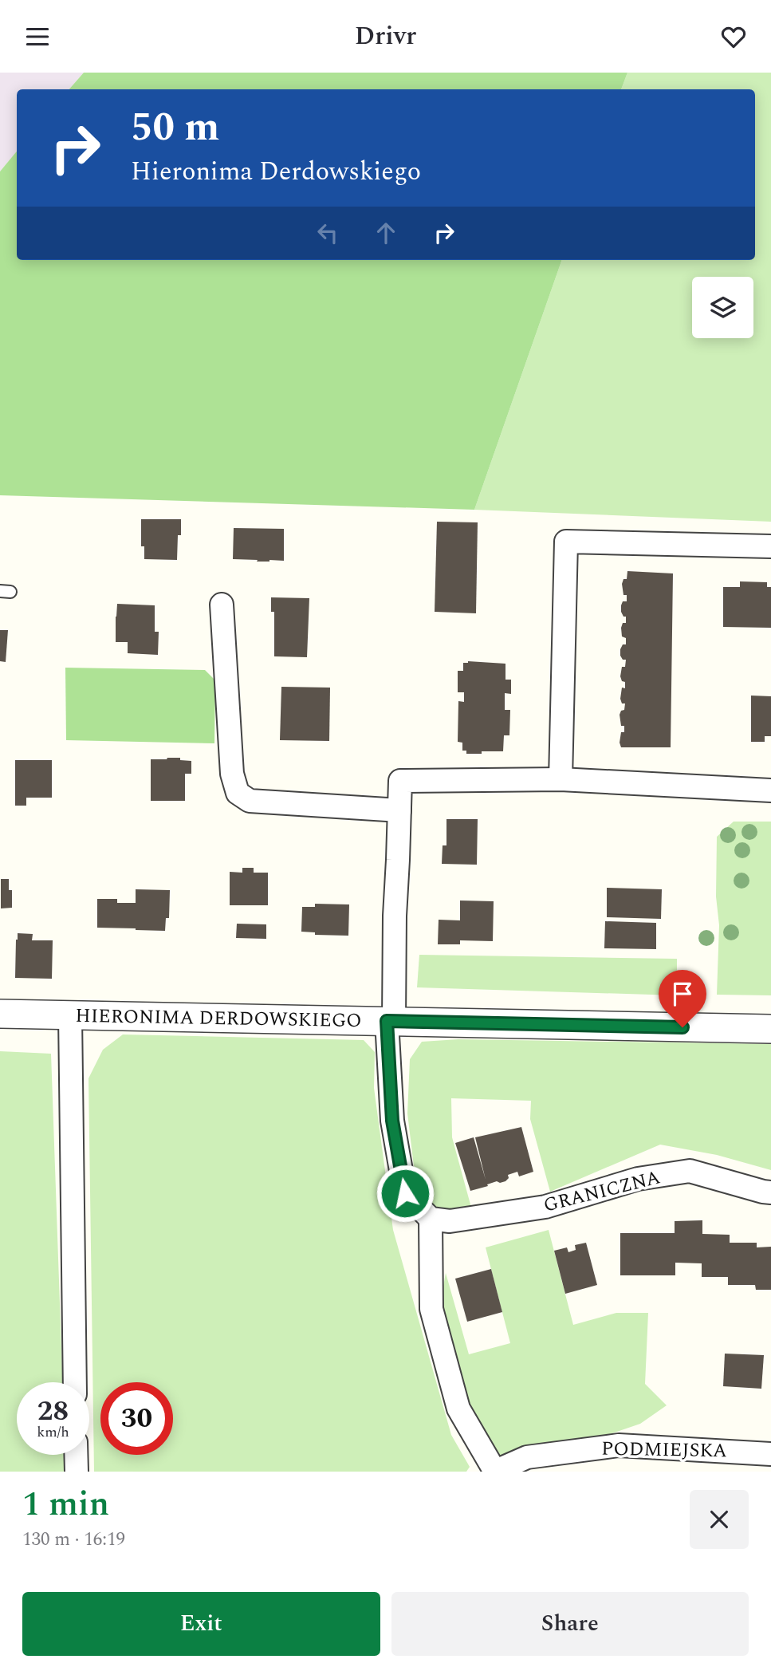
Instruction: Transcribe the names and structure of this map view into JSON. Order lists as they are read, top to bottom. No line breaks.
{"streets":{"street":["HIERONIMA DERDOWSKIEGO","GRANICZNA","PODMIEJSKA"]},"page":{"header":"Drivr","turn":["50 m","Hieronima Derdowskiego"],"speed":"28 km/h","limit":"30","heading":["1 min","130 m · 16:19"],"buttons":["Exit","Share"]}}
